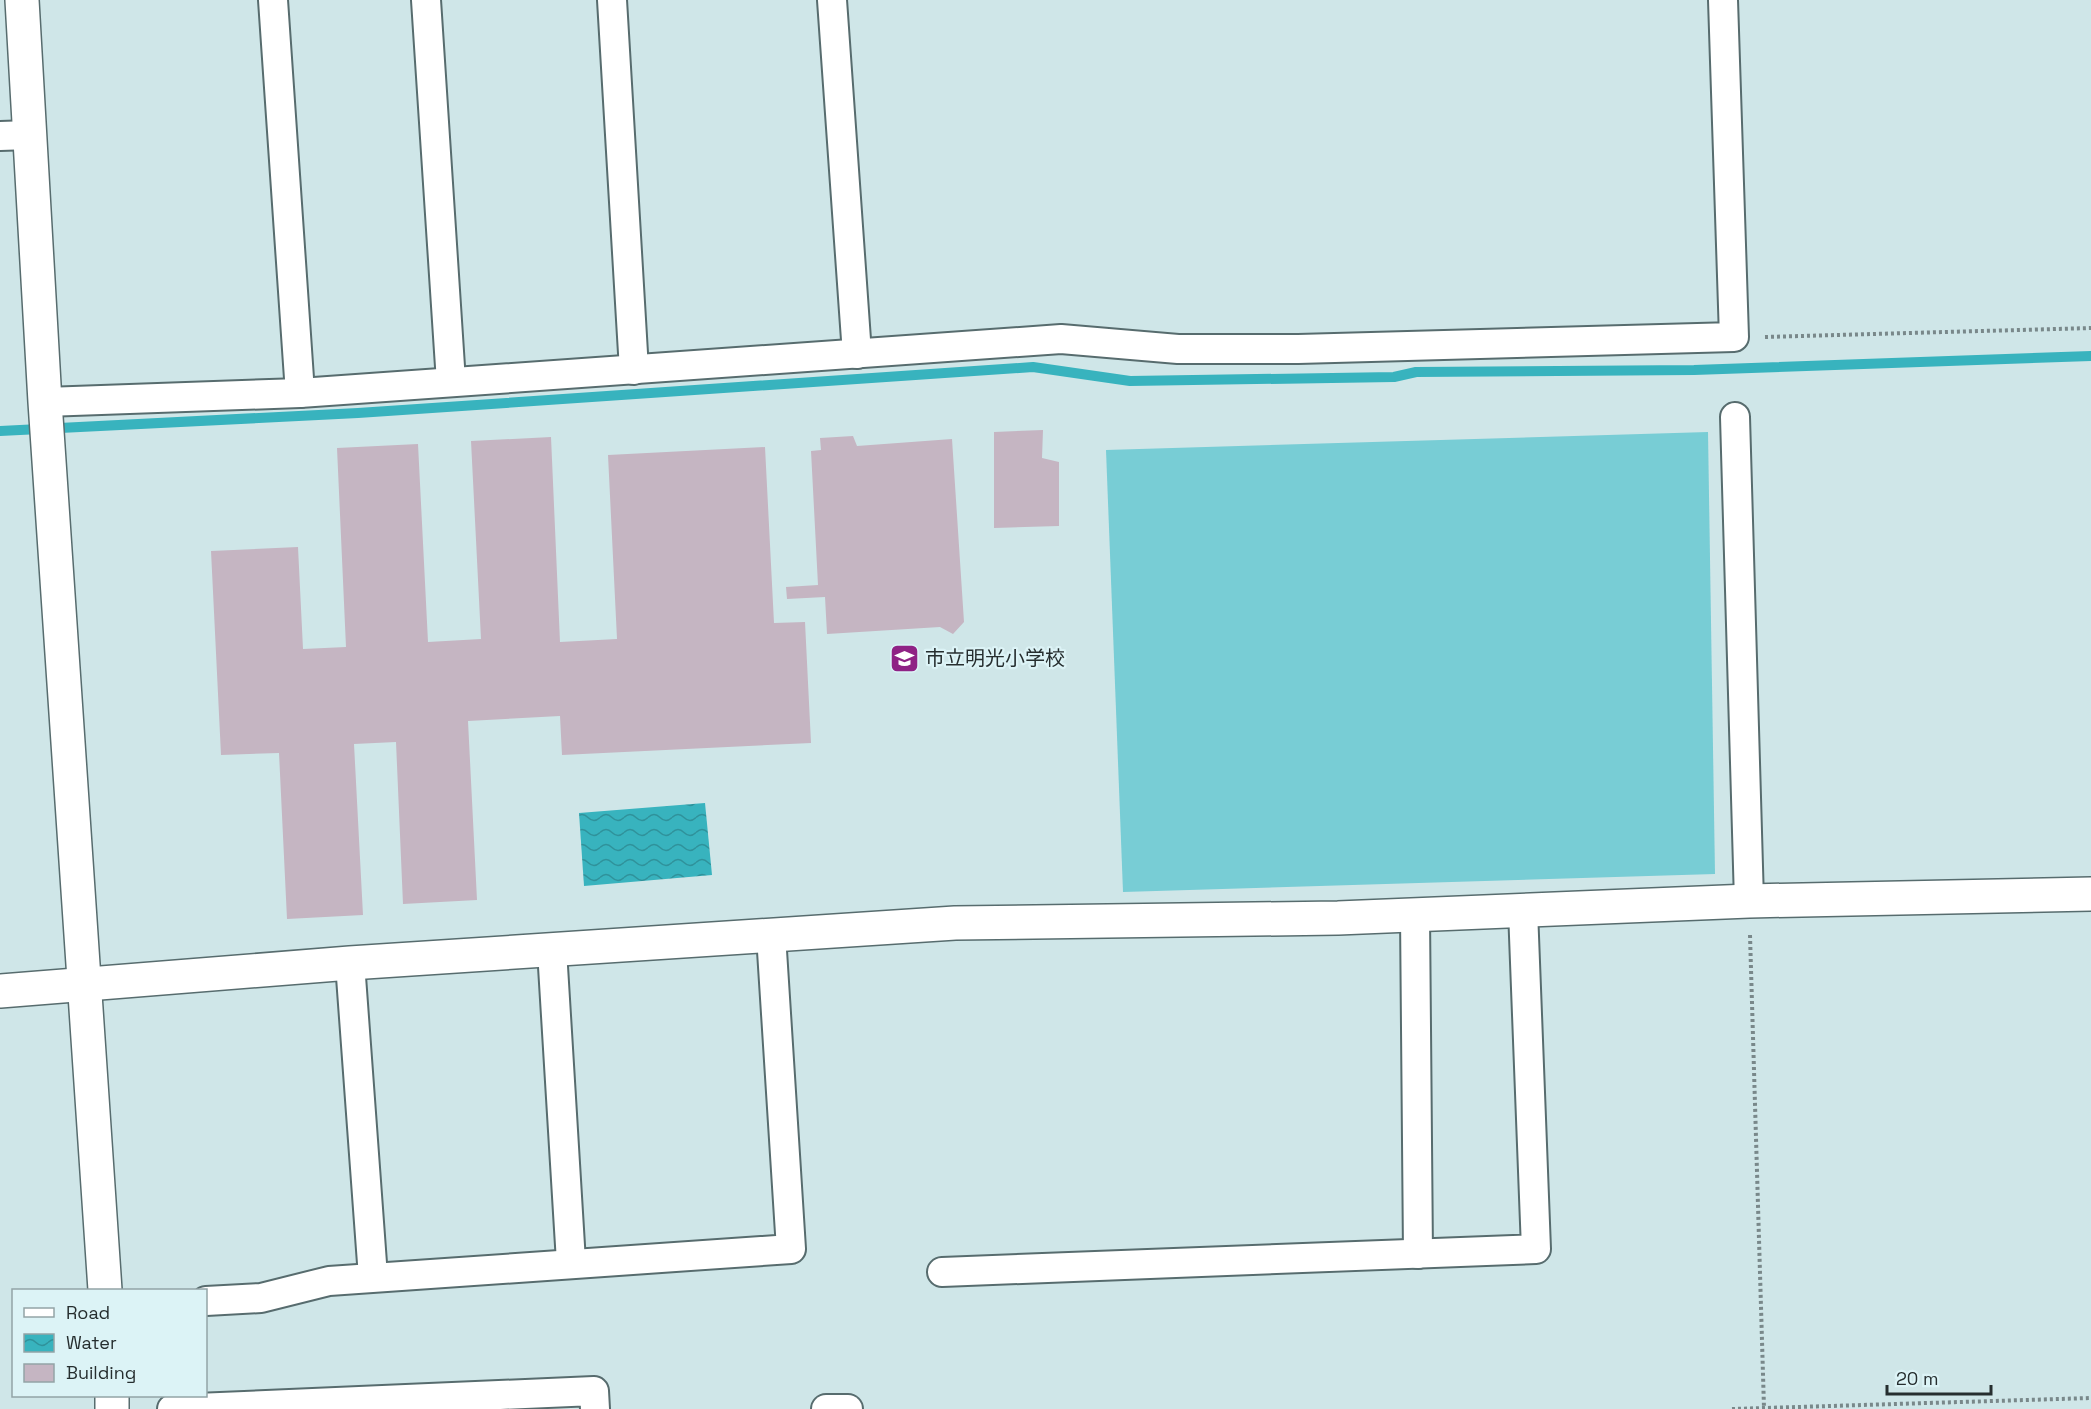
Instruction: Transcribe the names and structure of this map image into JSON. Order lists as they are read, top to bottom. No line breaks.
{"places":{"school or university":["市立明光小学校"]},"legend":["Road","Water","Building"],"scale_bar":"20 m"}
